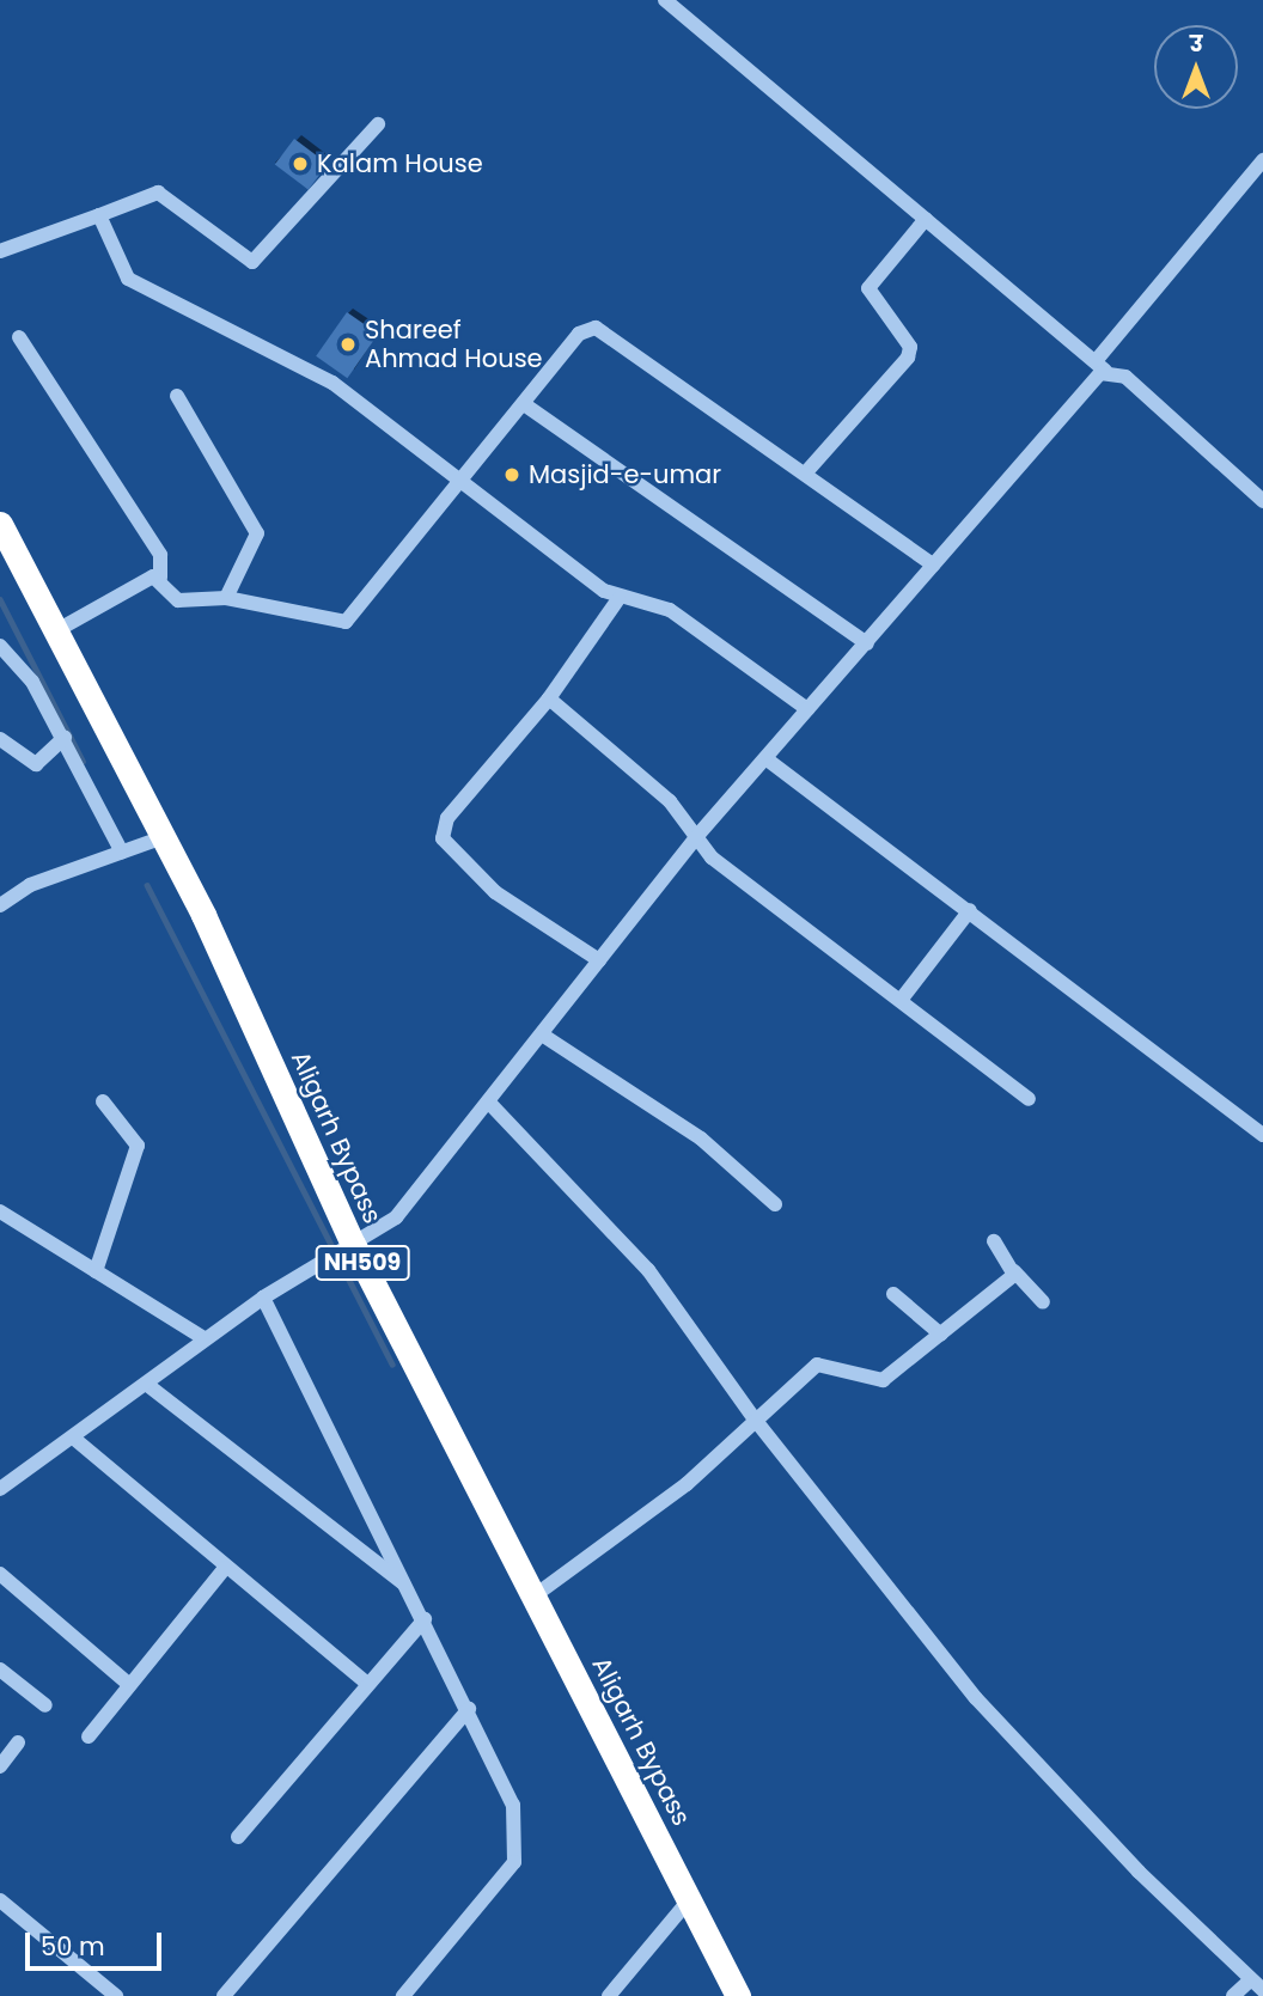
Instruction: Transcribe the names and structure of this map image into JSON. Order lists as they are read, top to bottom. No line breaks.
{"streets":{"highway":["Aligarh Bypass","NH509"]},"places":["Kalam House","Shareef Ahmad House","Masjid-e-umar"],"scale_bar":"50 m","north":"top"}
